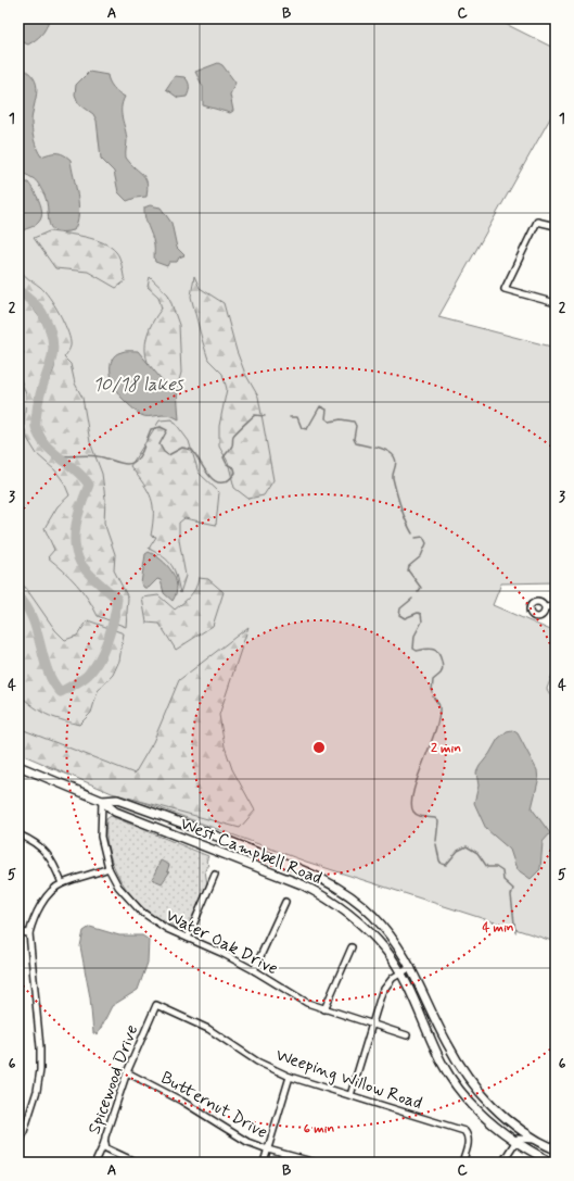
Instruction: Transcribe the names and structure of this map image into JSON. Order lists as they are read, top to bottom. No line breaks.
{"streets":{"main road":["West Campbell Road"],"street":["Water Oak Drive","Weeping Willow Road","Spicewood Drive","Butternut Drive"]},"crossings":[["West Campbell Road","Water Oak Drive"],["Weeping Willow Road","Spicewood Drive"],["Spicewood Drive","Butternut Drive"]],"water":["10/18 lakes"],"grid":{"columns":["A","B","C"],"rows":["1","2","3","4","5","6"]},"rings":["2 min","4 min","6 min"]}
